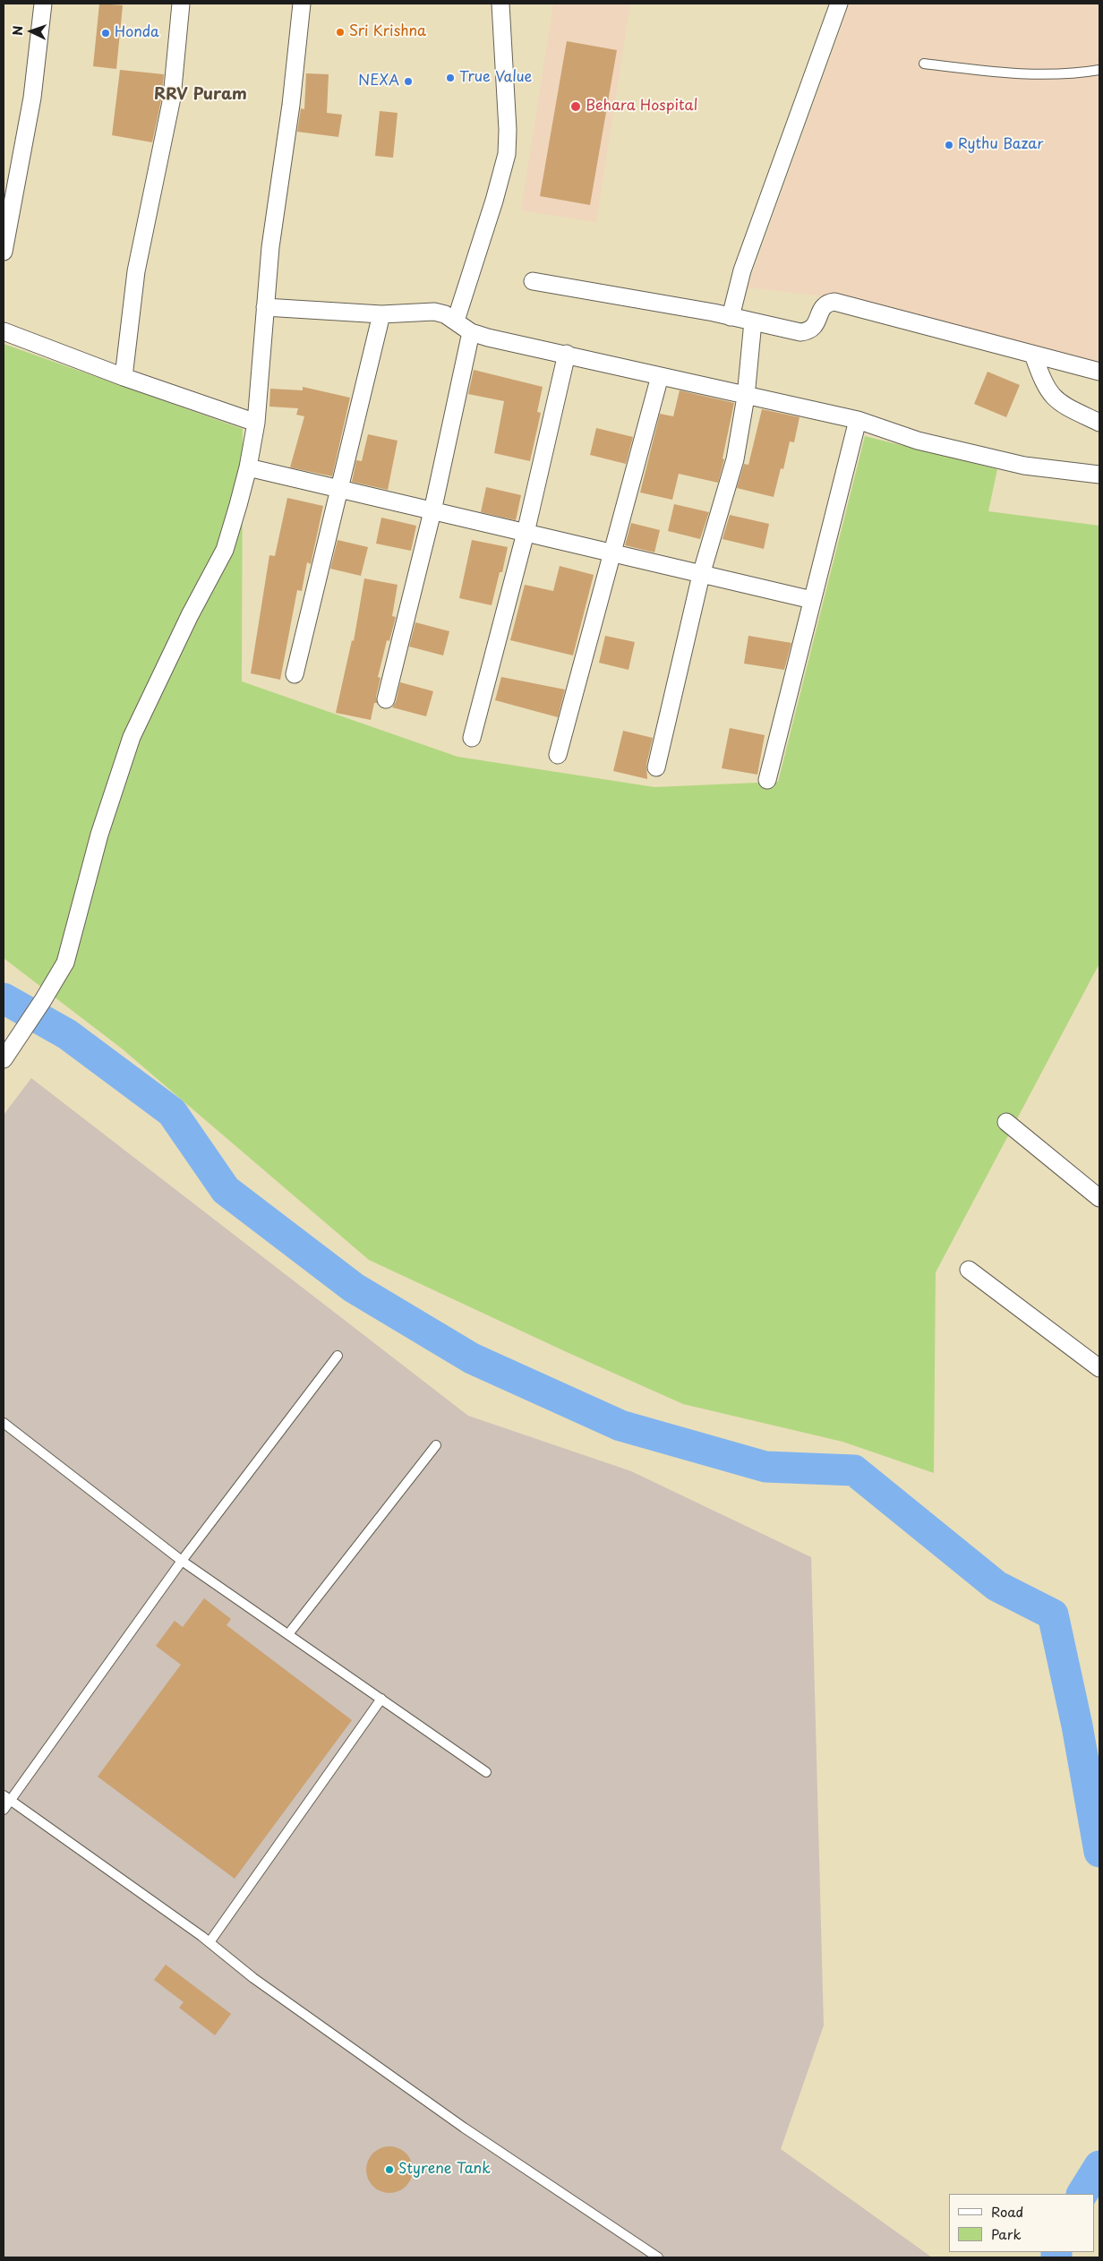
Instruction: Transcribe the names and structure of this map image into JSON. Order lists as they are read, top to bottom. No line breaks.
{"districts":["RRV Puram"],"places":["Sri Krishna","Honda","True Value","NEXA","Behara Hospital","Rythu Bazar","Styrene Tank"],"legend":["Road","Park"],"north":"left"}
